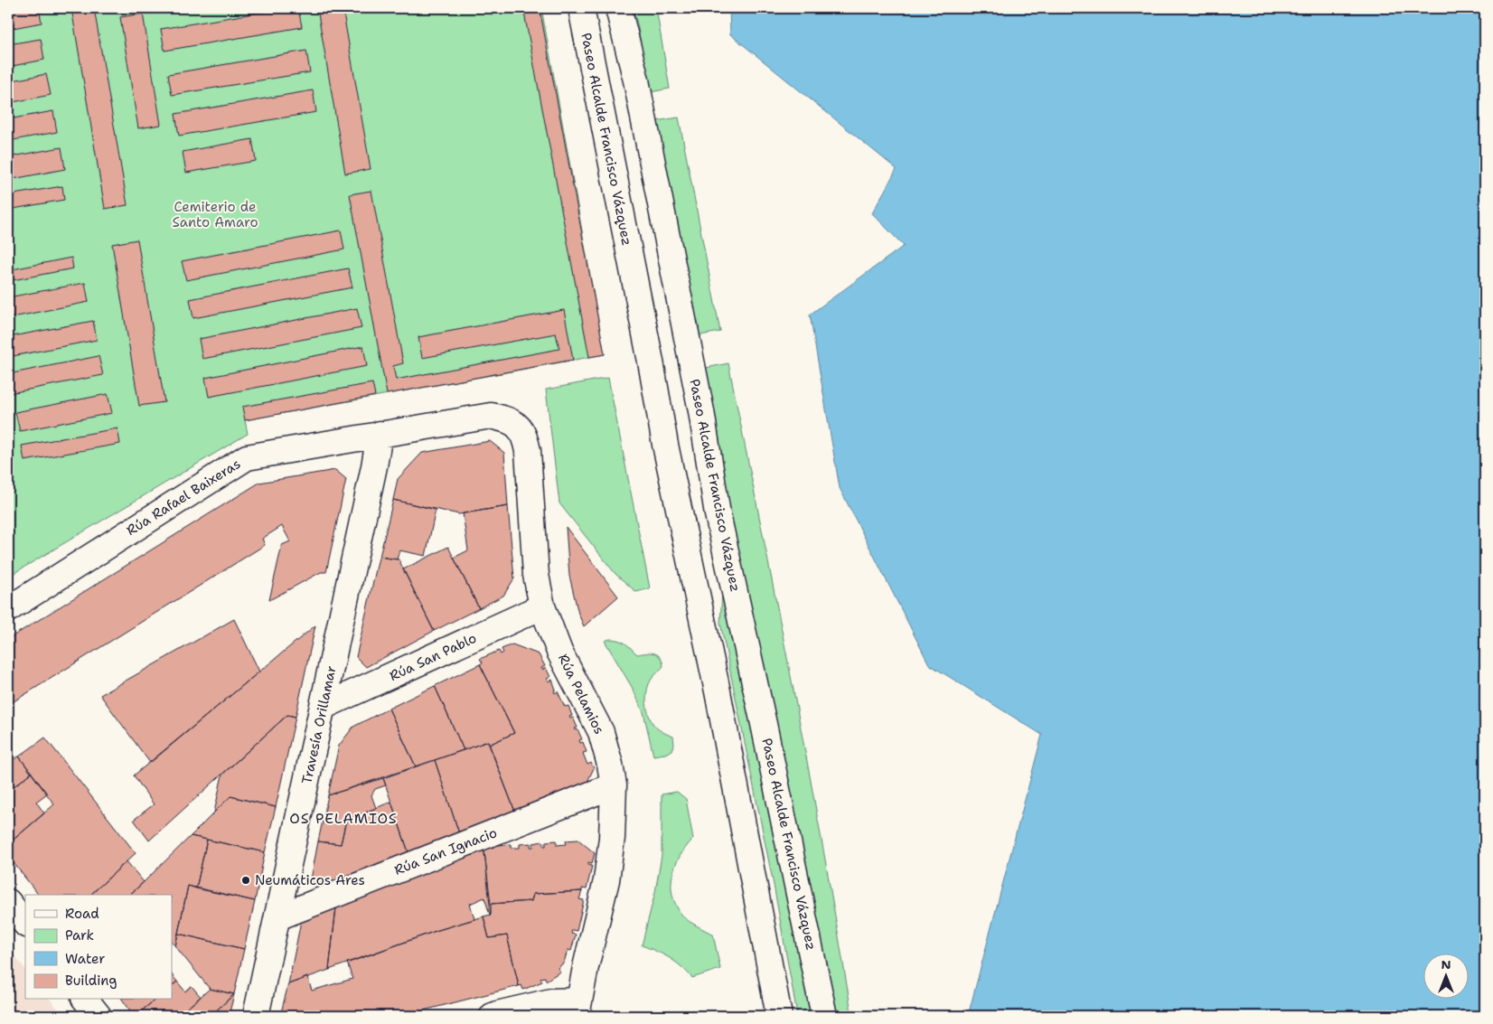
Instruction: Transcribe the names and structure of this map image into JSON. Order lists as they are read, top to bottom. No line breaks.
{"streets":{"street":["Paseo Alcalde Francisco Vázquez","Rúa Rafael Baixeras","Rúa San Pablo","Rúa Pelamios","Travesía Orillamar","Rúa San Ignacio"]},"crossings":[["Rúa Rafael Baixeras","Rúa Pelamios"],["Rúa Rafael Baixeras","Travesía Orillamar"],["Rúa San Pablo","Rúa Pelamios"],["Rúa San Pablo","Travesía Orillamar"],["Rúa Pelamios","Rúa San Ignacio"],["Travesía Orillamar","Rúa San Ignacio"]],"districts":["OS PELAMIOS"],"parks":["Cemiterio de Santo Amaro"],"places":["Neumáticos Ares"],"legend":["Road","Park","Water","Building"],"north":"top"}
